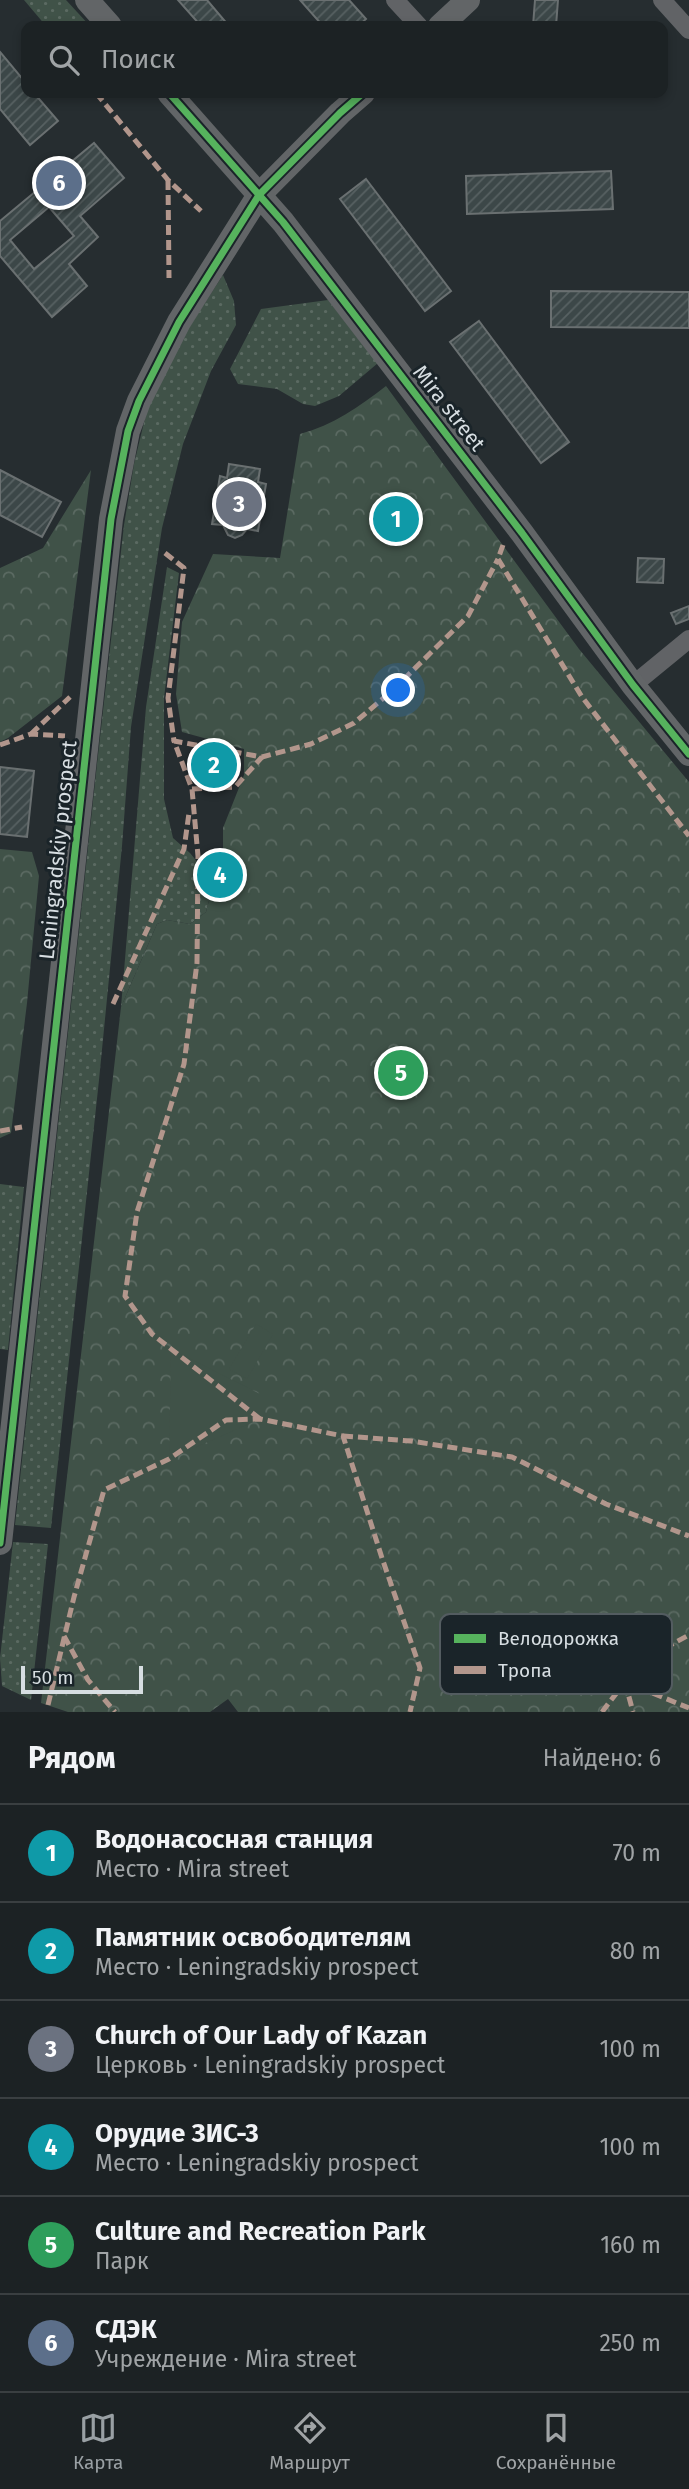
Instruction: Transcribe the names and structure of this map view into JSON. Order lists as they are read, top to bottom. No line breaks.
{"streets":{"street":["Mira street","Leningradskiy prospect"]},"crossings":[["Mira street","Leningradskiy prospect"]],"legend":["Велодорожка","Тропа"],"scale_bar":"50 m","page":{"search":"Поиск","pins":["6","3","1","2","4","5"],"scale":"50 m","heading":["Рядом","Найдено: 6"],"list":[{"mark":"1","name":"Водонасосная станция","note":"Место · Mira street","value":"70 m"},{"mark":"2","name":"Памятник освободителям","note":"Место · Leningradskiy prospect","value":"80 m"},{"mark":"3","name":"Church of Our Lady of Kazan","note":"Церковь · Leningradskiy prospect","value":"100 m"},{"mark":"4","name":"Орудие ЗИС-3","note":"Место · Leningradskiy prospect","value":"100 m"},{"mark":"5","name":"Culture and Recreation Park","note":"Парк","value":"160 m"},{"mark":"6","name":"СДЭК","note":"Учреждение · Mira street","value":"250 m"}],"nav":["Карта","Маршрут","Сохранённые"]}}
